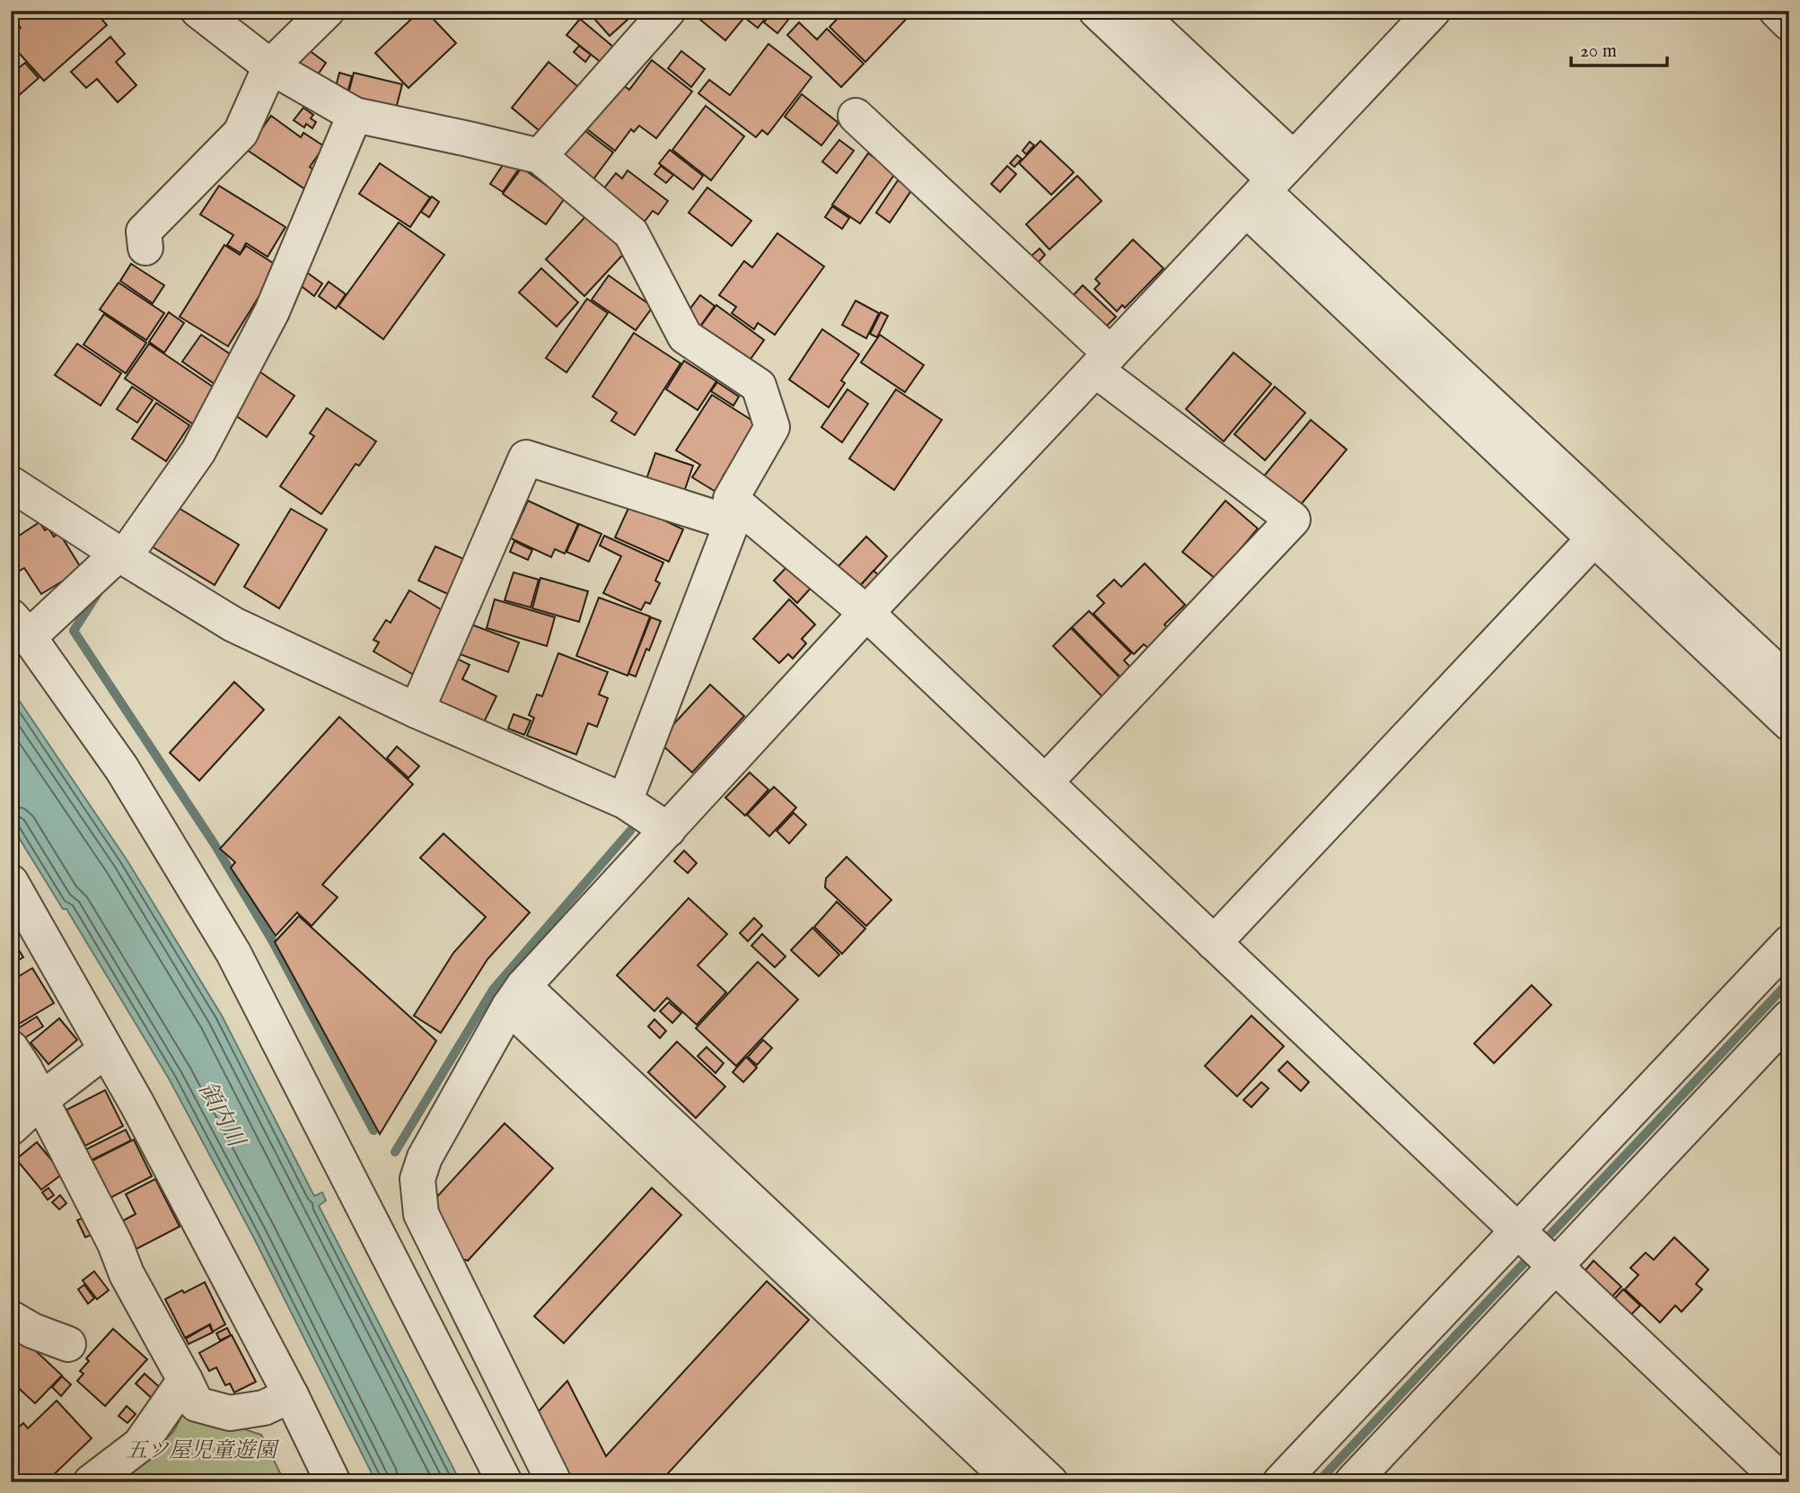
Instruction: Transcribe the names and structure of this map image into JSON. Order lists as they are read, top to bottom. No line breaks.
{"water":["領内川"],"parks":["五ツ屋児童遊園"],"scale_bar":"20 m"}
